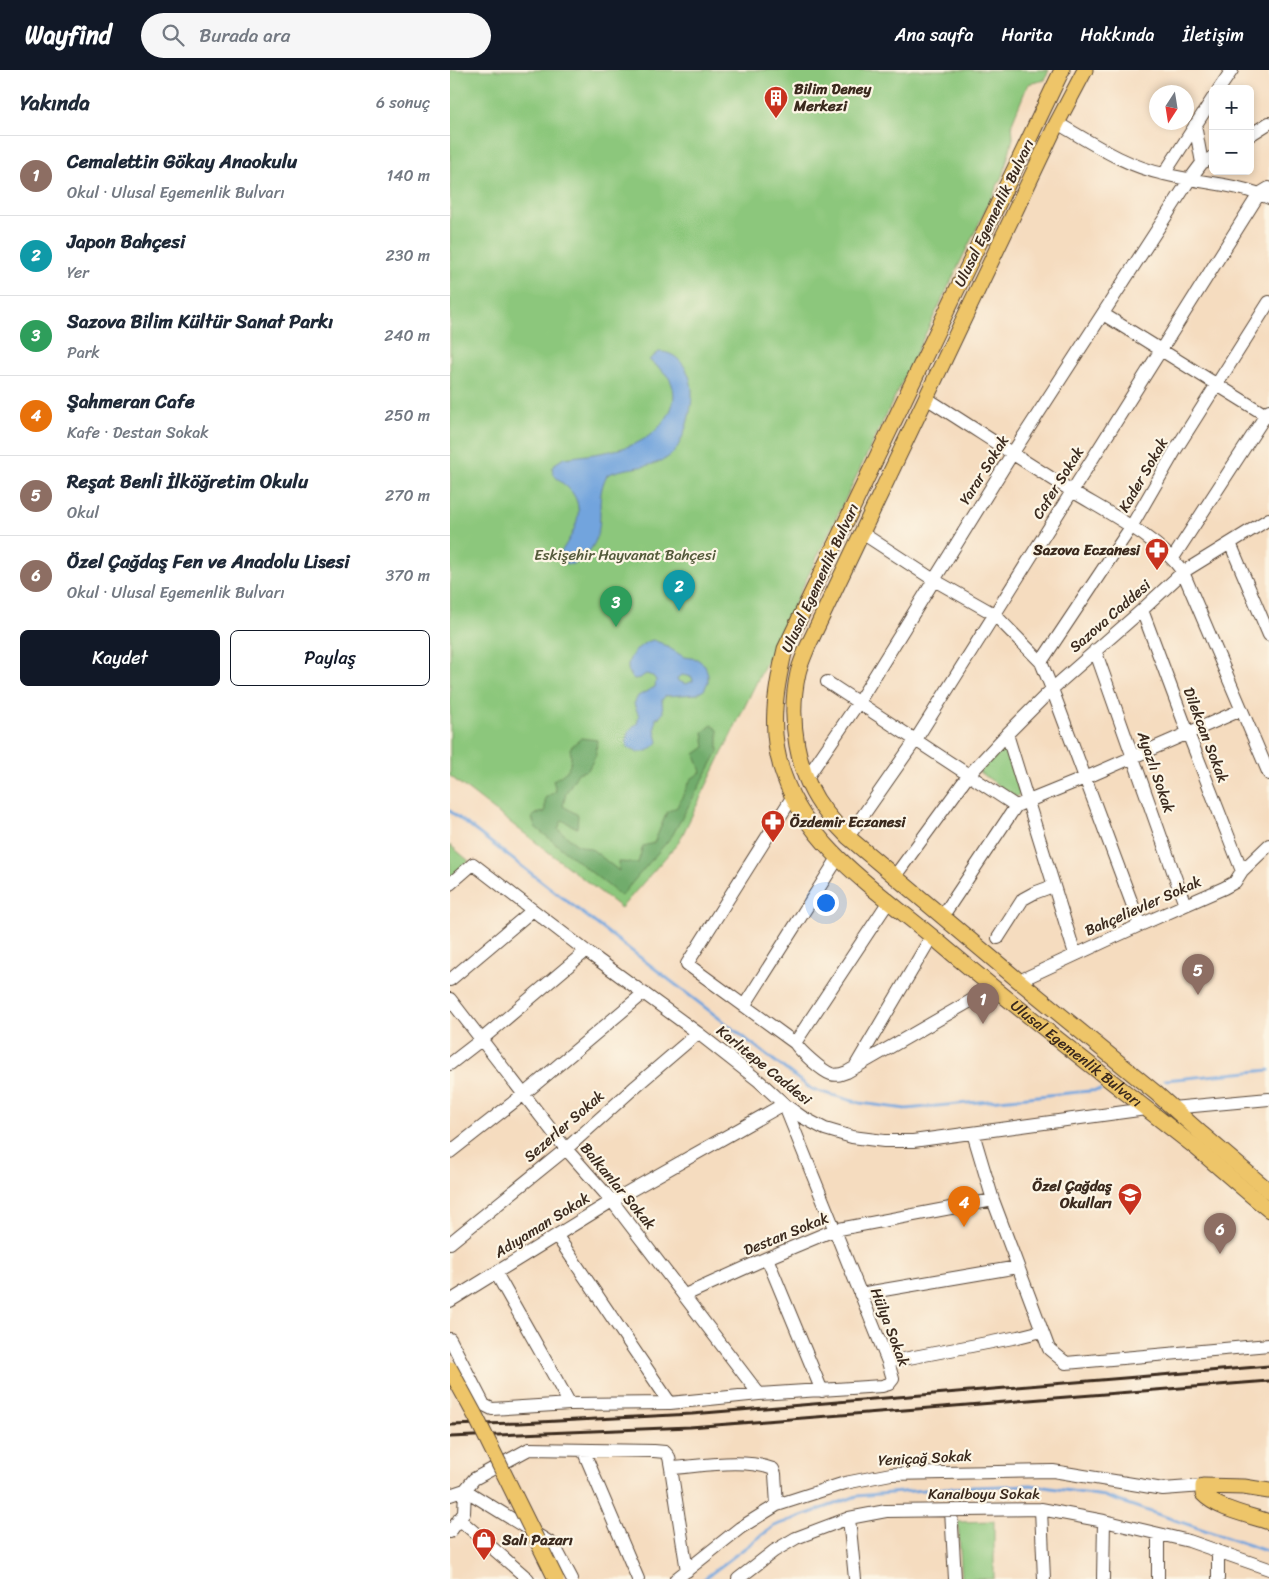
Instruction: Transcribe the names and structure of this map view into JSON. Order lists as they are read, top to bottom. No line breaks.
{"streets":{"main road":["Ulusal Egemenlik Bulvarı"],"street":["Yarar Sokak","Kader Sokak","Cafer Sokak","Sazova Caddesi","Dilekcan Sokak","Ayazlı Sokak","Bahçelievler Sokak","Karlıtepe Caddesi","Sezerler Sokak","Balkanlar Sokak","Adıyaman Sokak","Destan Sokak","Hülya Sokak","Yeniçağ Sokak","Kanalboyu Sokak"]},"crossings":[["Ulusal Egemenlik Bulvarı","Yarar Sokak"],["Ulusal Egemenlik Bulvarı","Cafer Sokak"],["Ulusal Egemenlik Bulvarı","Sazova Caddesi"],["Ulusal Egemenlik Bulvarı","Bahçelievler Sokak"],["Ulusal Egemenlik Bulvarı","Karlıtepe Caddesi"],["Sazova Caddesi","Dilekcan Sokak"],["Sazova Caddesi","Ayazlı Sokak"],["Dilekcan Sokak","Bahçelievler Sokak"],["Ayazlı Sokak","Bahçelievler Sokak"],["Karlıtepe Caddesi","Sezerler Sokak"],["Karlıtepe Caddesi","Adıyaman Sokak"],["Karlıtepe Caddesi","Hülya Sokak"],["Sezerler Sokak","Balkanlar Sokak"],["Balkanlar Sokak","Adıyaman Sokak"],["Balkanlar Sokak","Destan Sokak"],["Balkanlar Sokak","Hülya Sokak"],["Adıyaman Sokak","Hülya Sokak"],["Destan Sokak","Hülya Sokak"]],"parks":["Eskişehir Hayvanat Bahçesi"],"places":{"building":["Bilim Deney Merkezi"],"pharmacy":["Sazova Eczanesi","Özdemir Eczanesi"],"school or university":["Özel Çağdaş Okulları"],"shop":["Salı Pazarı"]},"north":"bottom","page":{"header":"Wayfind","search":"Burada ara","nav":["Ana sayfa","Harita","Hakkında","İletişim"],"heading":["Yakında","6 sonuç"],"map_buttons":["+","−"],"list":[{"mark":"1","name":"Cemalettin Gökay Anaokulu","note":"Okul · Ulusal Egemenlik Bulvarı","value":"140 m"},{"mark":"2","name":"Japon Bahçesi","note":"Yer","value":"230 m"},{"mark":"3","name":"Sazova Bilim Kültür Sanat Parkı","note":"Park","value":"240 m"},{"mark":"4","name":"Şahmeran Cafe","note":"Kafe · Destan Sokak","value":"250 m"},{"mark":"5","name":"Reşat Benli İlköğretim Okulu","note":"Okul","value":"270 m"},{"mark":"6","name":"Özel Çağdaş Fen ve Anadolu Lisesi","note":"Okul · Ulusal Egemenlik Bulvarı","value":"370 m"}],"pins":["2","3","5","1","4","6"],"buttons":["Kaydet","Paylaş"]}}
